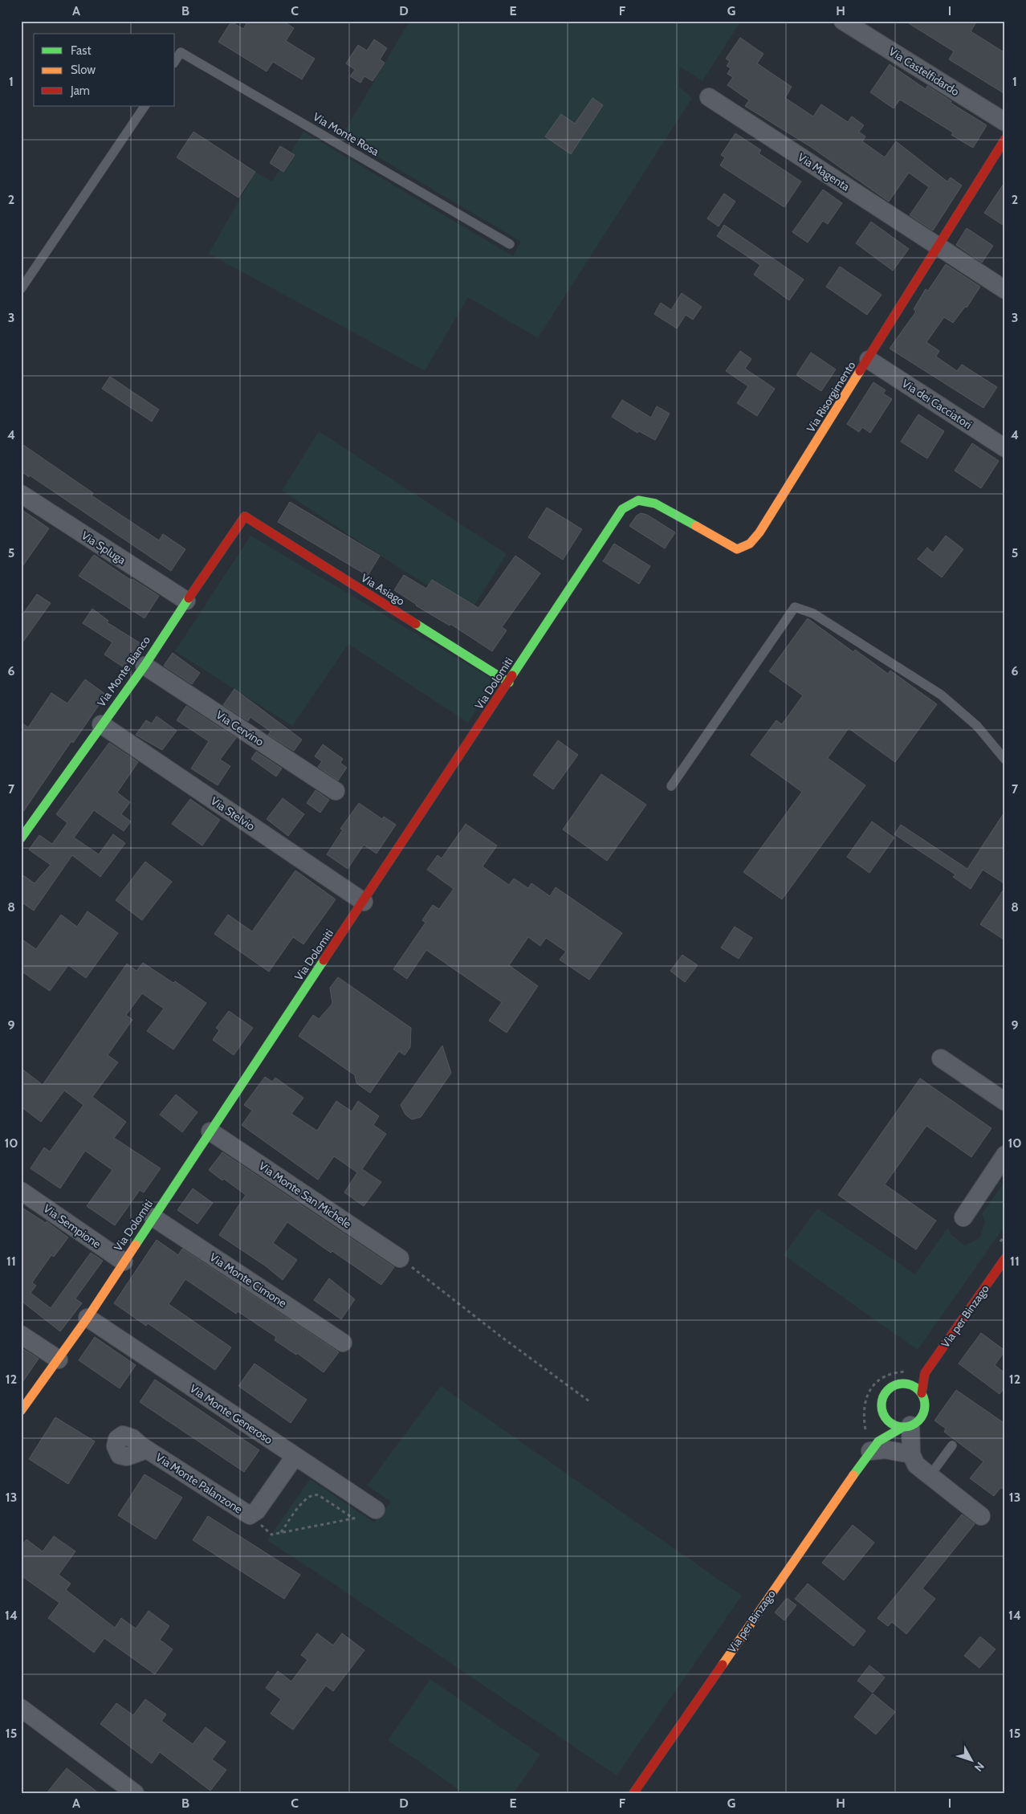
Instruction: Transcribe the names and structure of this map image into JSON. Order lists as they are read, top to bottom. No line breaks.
{"streets":{"street":["Via Castelfidardo","Via Magenta","Via Risorgimento","Via dei Cacciatori","Via Spluga","Via Asiago","Via Monte Bianco","Via Dolomiti","Via Cervino","Via Stelvio","Via Monte San Michele","Via Sempione","Via Monte Cimone","Via per Binzago","Via Monte Generoso","Via Monte Palanzone"],"lane":["Via Monte Rosa"]},"crossings":[["Via Magenta","Via Risorgimento"],["Via Risorgimento","Via dei Cacciatori"],["Via Risorgimento","Via Dolomiti"],["Via Spluga","Via Monte Bianco"],["Via Asiago","Via Monte Bianco"],["Via Asiago","Via Dolomiti"],["Via Monte Bianco","Via Cervino"],["Via Monte Bianco","Via Stelvio"],["Via Dolomiti","Via Stelvio"],["Via Dolomiti","Via Monte San Michele"],["Via Dolomiti","Via Sempione"],["Via Dolomiti","Via Monte Cimone"],["Via Dolomiti","Via Monte Generoso"],["Via Monte Generoso","Via Monte Palanzone"]],"legend":["Fast","Slow","Jam"],"north":"bottom right","grid":{"columns":["A","B","C","D","E","F","G","H","I"],"rows":["1","2","3","4","5","6","7","8","9","10","11","12","13","14","15"]}}
